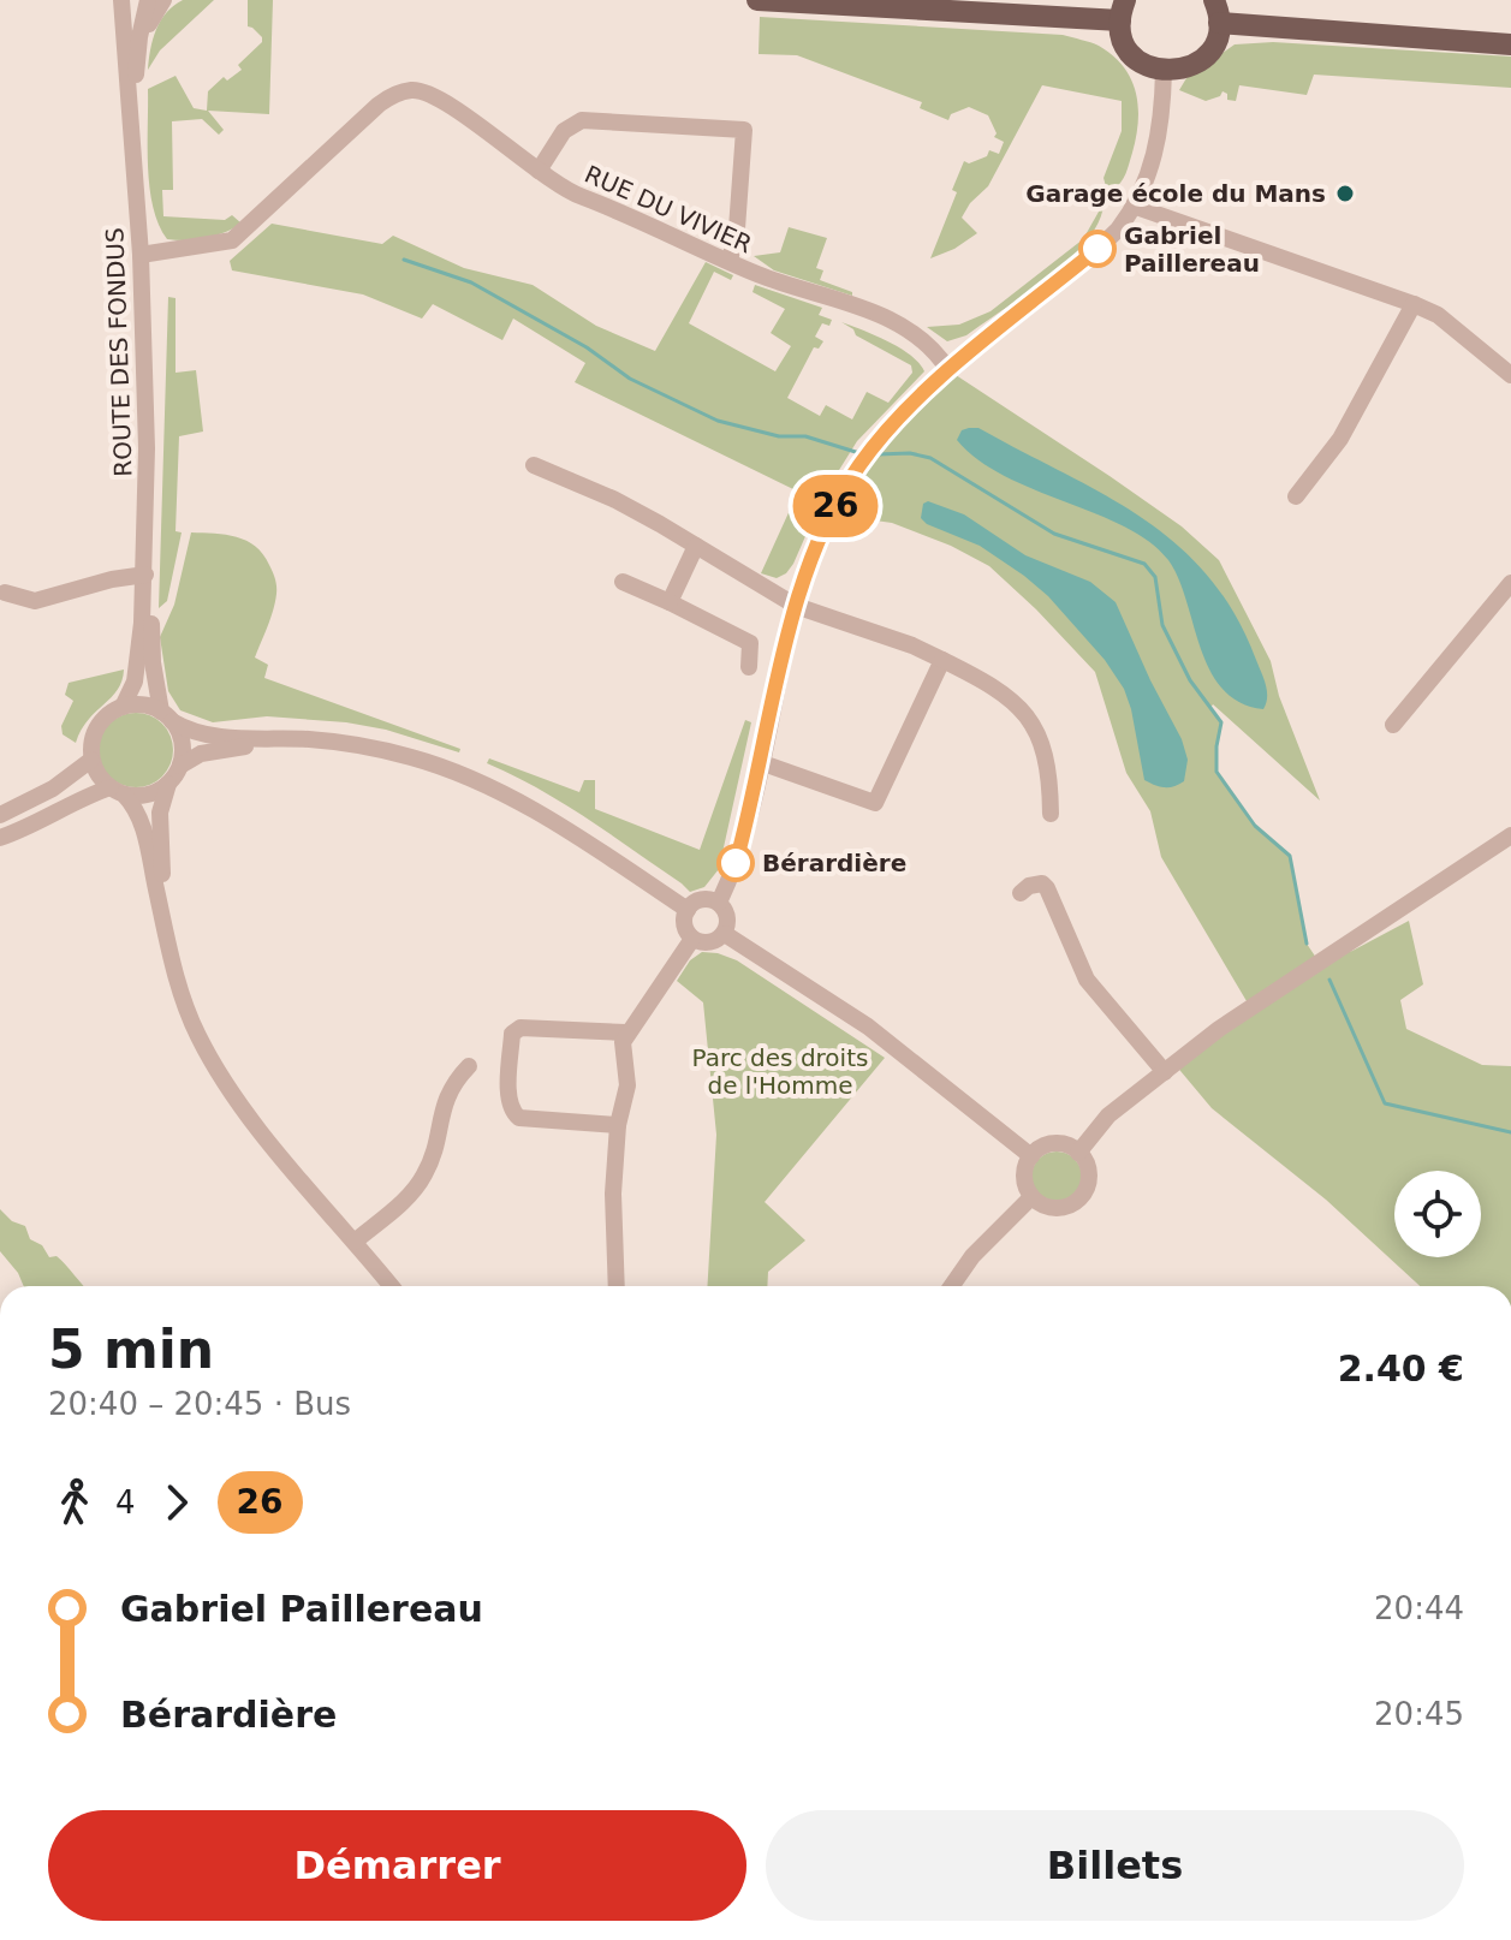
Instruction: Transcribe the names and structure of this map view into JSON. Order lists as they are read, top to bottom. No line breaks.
{"streets":{"street":["RUE DU VIVIER","ROUTE DES FONDUS"]},"crossings":[["RUE DU VIVIER","ROUTE DES FONDUS"]],"parks":["Parc des droits de l'Homme"],"places":["Garage école du Mans","Gabriel Paillereau","Bérardière"],"lines":["bus line 26"],"page":{"on_map":"26","heading":["5 min","20:40 – 20:45 · Bus","2.40 €"],"legs":["4","26"],"list":[{"name":"Gabriel Paillereau","value":"20:44"},{"name":"Bérardière","value":"20:45"}],"buttons":["Démarrer","Billets"]}}
